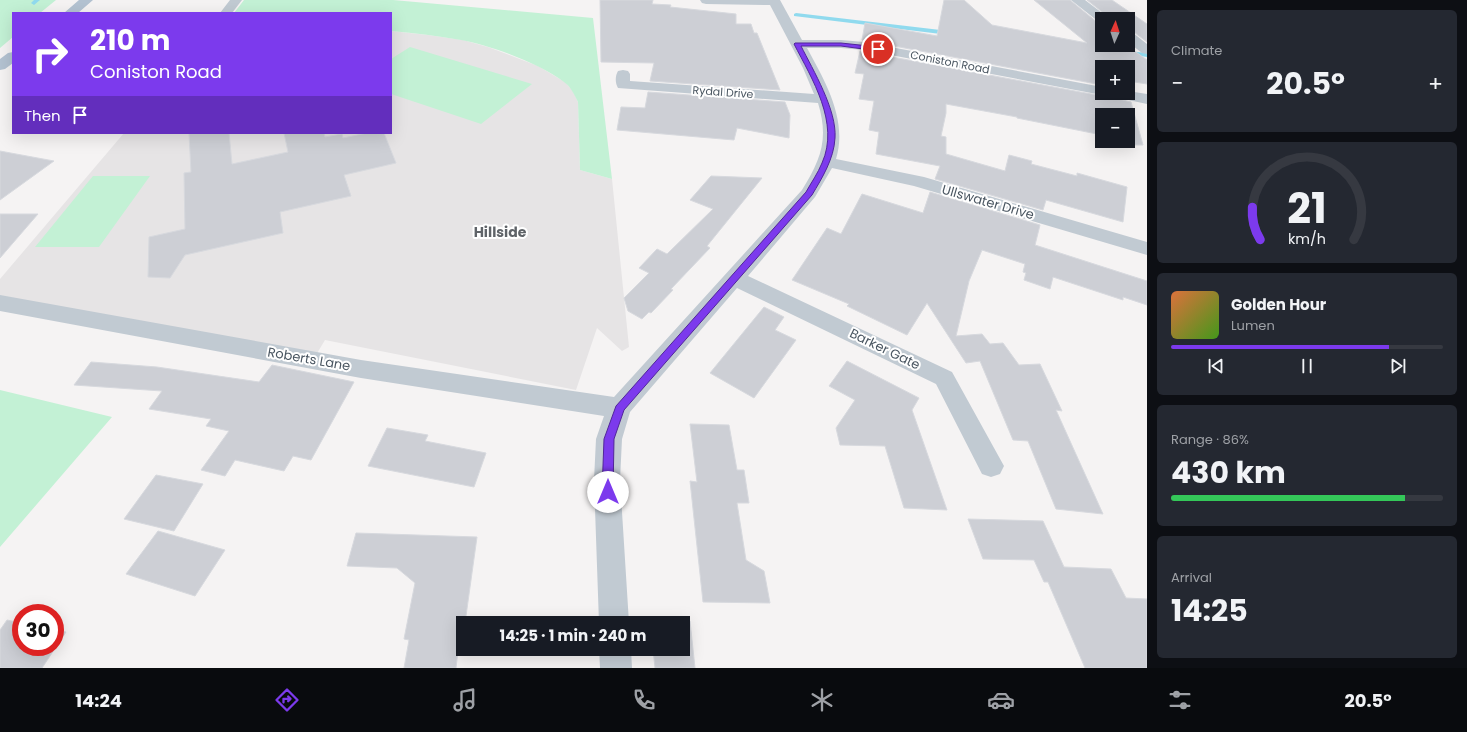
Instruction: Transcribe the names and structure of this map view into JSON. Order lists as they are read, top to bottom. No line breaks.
{"streets":{"street":["Coniston Road","Rydal Drive","Ullswater Drive","Barker Gate","Roberts Lane"]},"districts":["Hillside"],"north":"top","page":{"tile":["Climate",["Range · 86%","430 km"],["Arrival","14:25"]],"map_buttons":["+","−"],"turn":["210 m","Coniston Road"],"heat":["−","20.5°","+"],"then":"Then","song":["Golden Hour","Lumen"],"limit":"30","trip":"14:25 · 1 min · 240 m","tabs":["14:24","20.5°"],"gauge":["21","km/h"]}}
